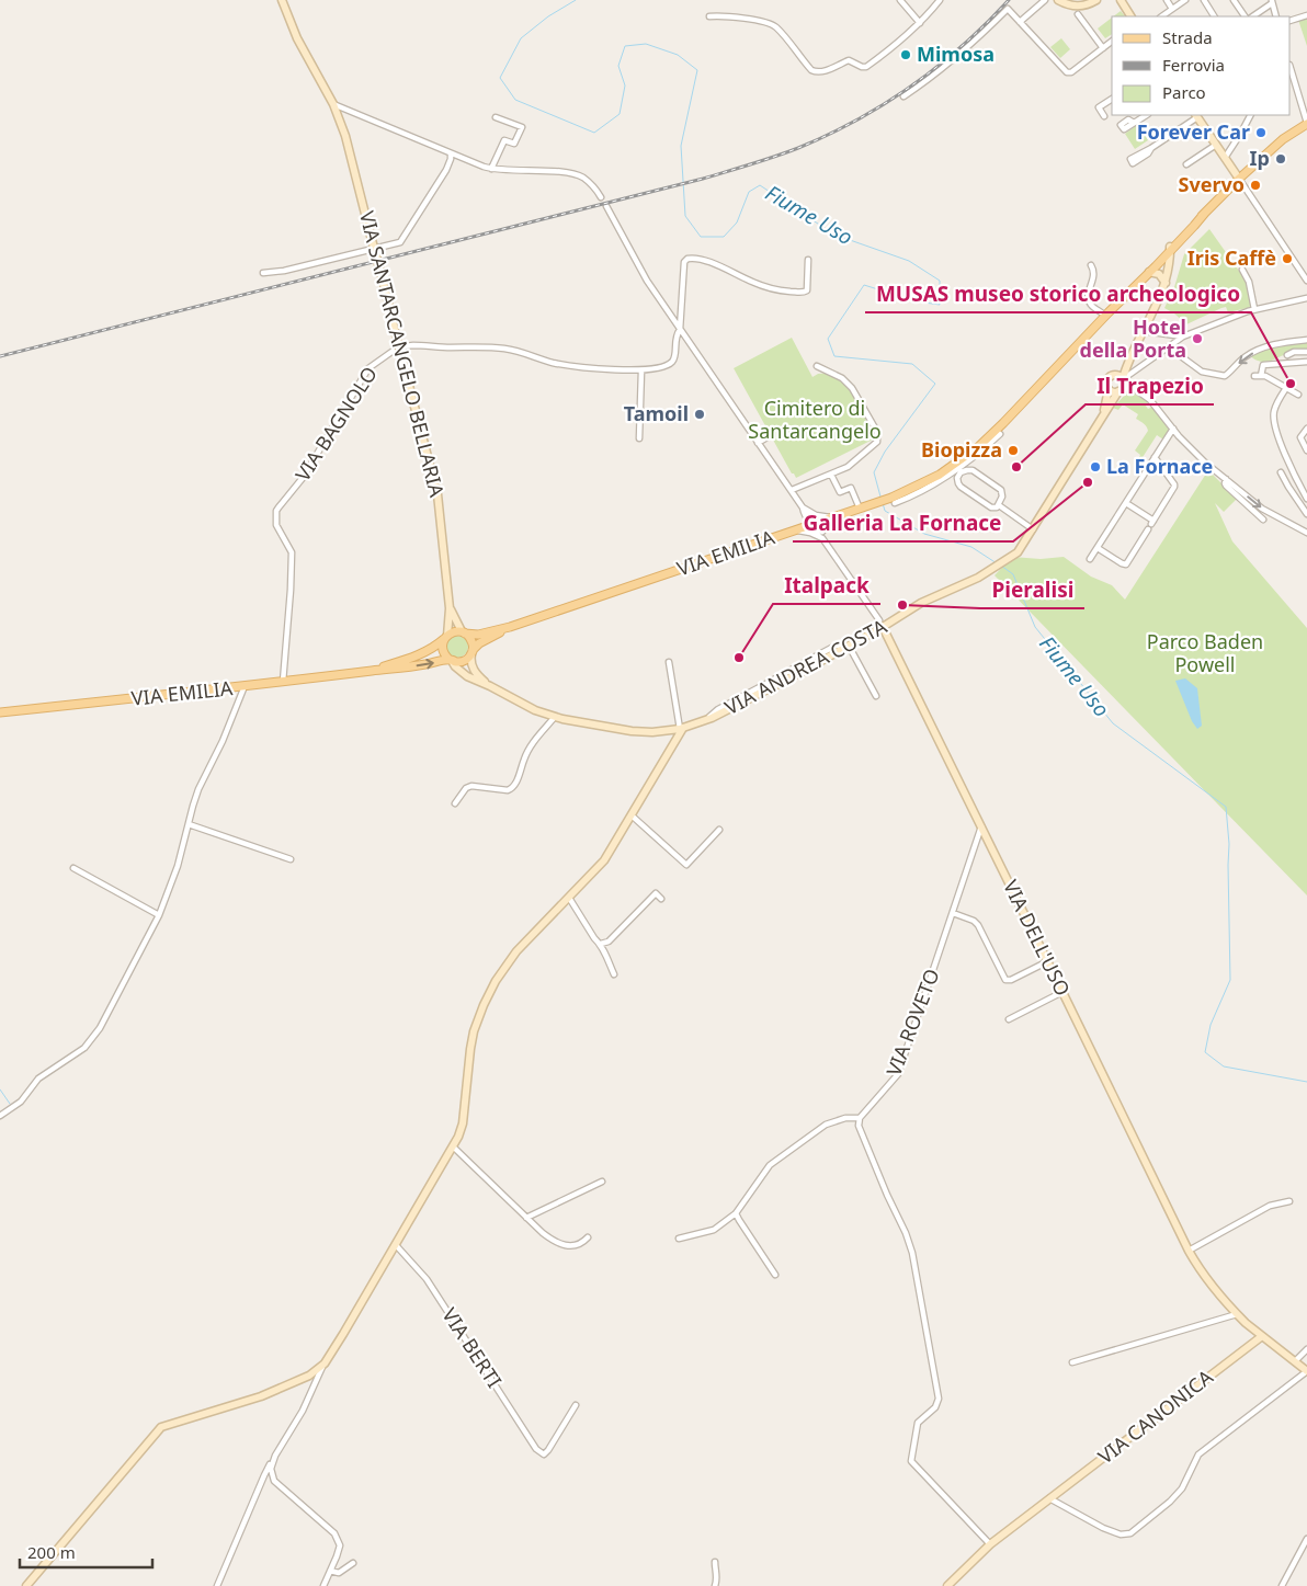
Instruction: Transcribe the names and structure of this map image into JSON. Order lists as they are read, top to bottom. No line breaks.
{"streets":{"main road":["VIA EMILIA"],"street":["VIA SANTARCANGELO BELLARIA","VIA BAGNOLO","VIA ANDREA COSTA","VIA DELL'USO","VIA ROVETO","VIA BERTI","VIA CANONICA"]},"crossings":[["VIA SANTARCANGELO BELLARIA","VIA EMILIA"],["VIA SANTARCANGELO BELLARIA","VIA ANDREA COSTA"],["VIA BAGNOLO","VIA EMILIA"],["VIA EMILIA","VIA ANDREA COSTA"],["VIA ANDREA COSTA","VIA DELL'USO"],["VIA DELL'USO","VIA ROVETO"],["VIA DELL'USO","VIA CANONICA"]],"water":["Fiume Uso"],"parks":["Cimitero di Santarcangelo","Parco Baden Powell"],"places":["Mimosa","Forever Car","Ip","Svervo","Iris Caffè","Hotel della Porta","MUSAS museo storico archeologico","Tamoil","Biopizza","Il Trapezio","La Fornace","Galleria La Fornace","Pieralisi","Italpack"],"legend":["Strada","Ferrovia","Parco"],"scale_bar":"200 m"}
